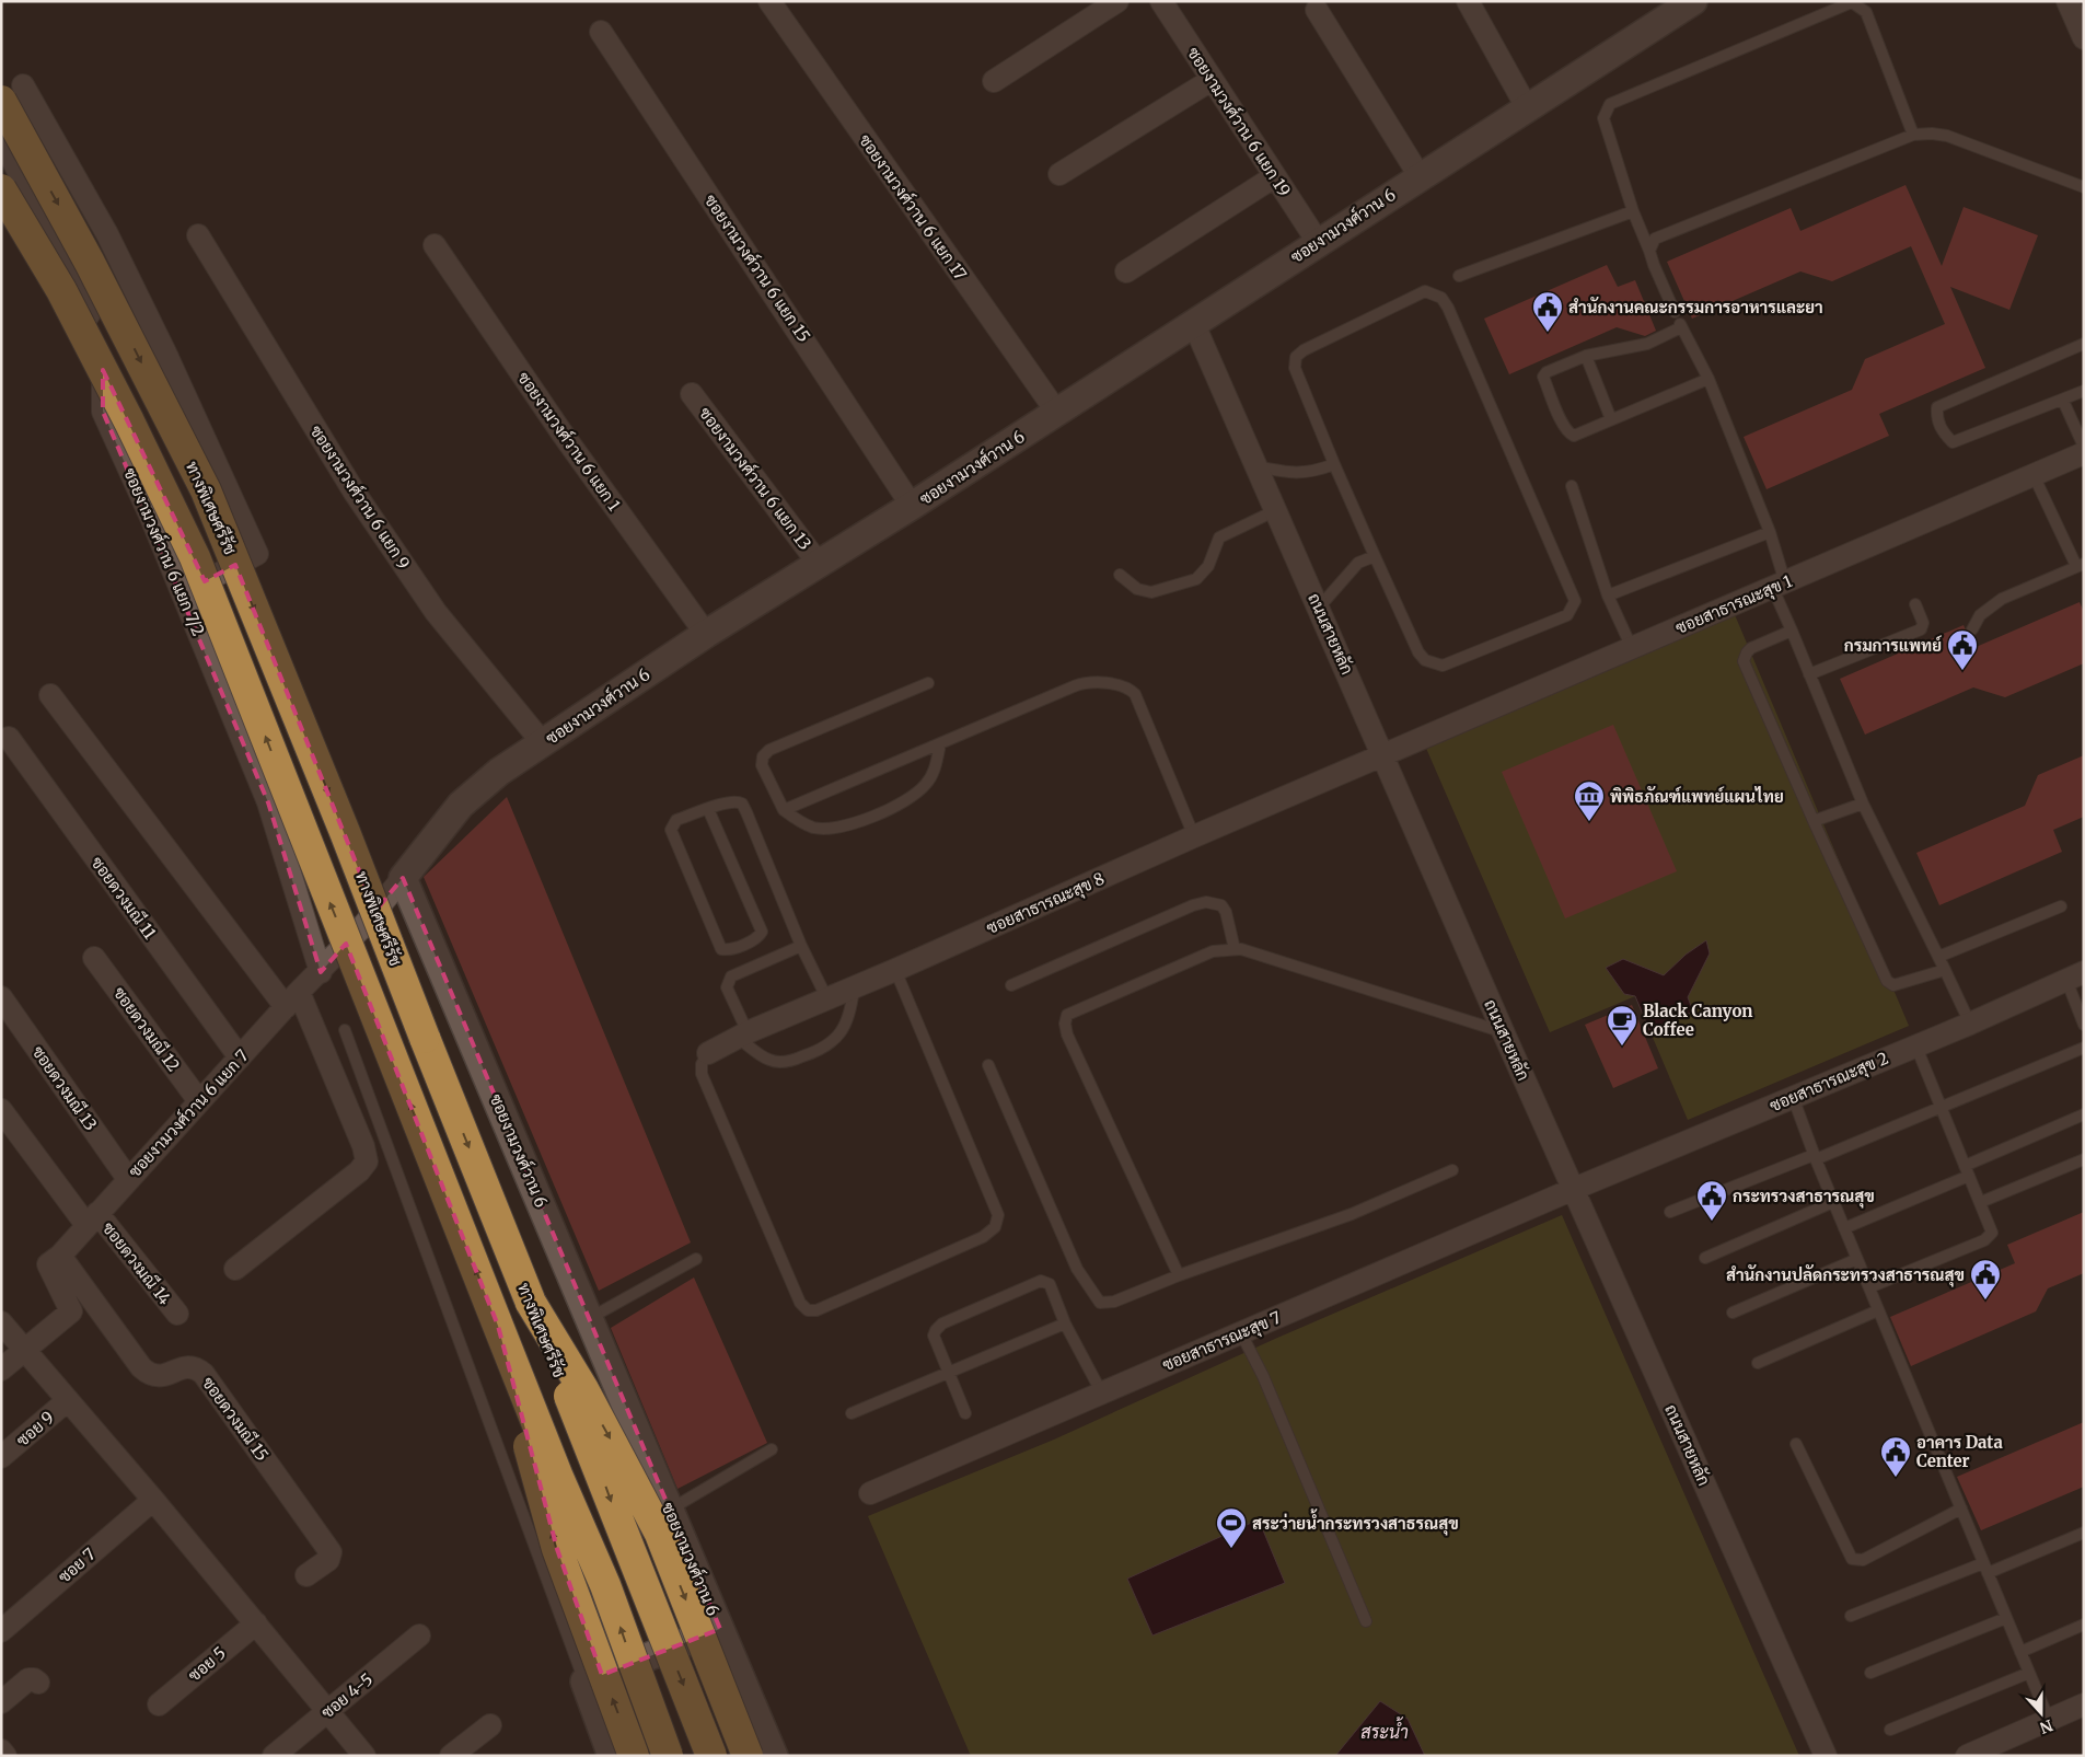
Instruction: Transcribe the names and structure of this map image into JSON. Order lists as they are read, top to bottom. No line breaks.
{"streets":{"highway":["ทางพิเศษศรีรัช"],"street":["ซอยงามวงศ์วาน 6 แยก 19","ซอยงามวงศ์วาน 6 แยก 17","ซอยงามวงศ์วาน 6","ซอยงามวงศ์วาน 6 แยก 15","ซอยงามวงศ์วาน 6 แยก 1","ซอยงามวงศ์วาน 6 แยก 13","ซอยงามวงศ์วาน 6 แยก 9","ซอยงามวงศ์วาน 6 แยก 7/2","ซอยสาธารณะสุข 1","ถนนสายหลัก","ซอยดวงมณี 11","ซอยสาธารณะสุข 8","ซอยดวงมณี 12","ซอยสาธารณะสุข 2","ซอยดวงมณี 13","ซอยงามวงศ์วาน 6 แยก 7","ซอยดวงมณี 14","ซอยสาธารณะสุข 7","ซอยดวงมณี 15","ซอย 9","ซอย 7","ซอย 5","ซอย 4-5"]},"crossings":[["ซอยงามวงศ์วาน 6 แยก 19","ซอยงามวงศ์วาน 6"],["ซอยงามวงศ์วาน 6 แยก 17","ซอยงามวงศ์วาน 6"],["ซอยงามวงศ์วาน 6","ซอยงามวงศ์วาน 6 แยก 15"],["ซอยงามวงศ์วาน 6","ซอยงามวงศ์วาน 6 แยก 1"],["ซอยงามวงศ์วาน 6","ซอยงามวงศ์วาน 6 แยก 13"],["ซอยงามวงศ์วาน 6","ซอยงามวงศ์วาน 6 แยก 9"],["ซอยงามวงศ์วาน 6","ถนนสายหลัก"],["ซอยงามวงศ์วาน 6","ซอยงามวงศ์วาน 6 แยก 7"],["ซอยงามวงศ์วาน 6 แยก 7/2","ซอยงามวงศ์วาน 6 แยก 7"],["ซอยสาธารณะสุข 1","ถนนสายหลัก"],["ซอยสาธารณะสุข 1","ซอยสาธารณะสุข 8"],["ถนนสายหลัก","ซอยสาธารณะสุข 8"],["ถนนสายหลัก","ซอยสาธารณะสุข 2"],["ถนนสายหลัก","ซอยสาธารณะสุข 7"],["ซอยดวงมณี 11","ซอยงามวงศ์วาน 6 แยก 7"],["ซอยดวงมณี 12","ซอยงามวงศ์วาน 6 แยก 7"],["ซอยสาธารณะสุข 2","ซอยสาธารณะสุข 7"],["ซอยดวงมณี 13","ซอยงามวงศ์วาน 6 แยก 7"],["ซอยงามวงศ์วาน 6 แยก 7","ซอยดวงมณี 14"],["ซอยงามวงศ์วาน 6 แยก 7","ซอยดวงมณี 15"]],"water":["สระน้ำ"],"places":{"public building":["สำนักงานคณะกรรมการอาหารและยา","กรมการแพทย์","กระทรวงสาธารณสุข","สำนักงานปลัดกระทรวงสาธารณสุข","อาคาร Data Center"],"museum":["พิพิธภัณฑ์แพทย์แผนไทย"],"cafe":["Black Canyon Coffee"],"sports":["สระว่ายน้ำกระทรวงสาธรณสุข"]},"north":"bottom"}
